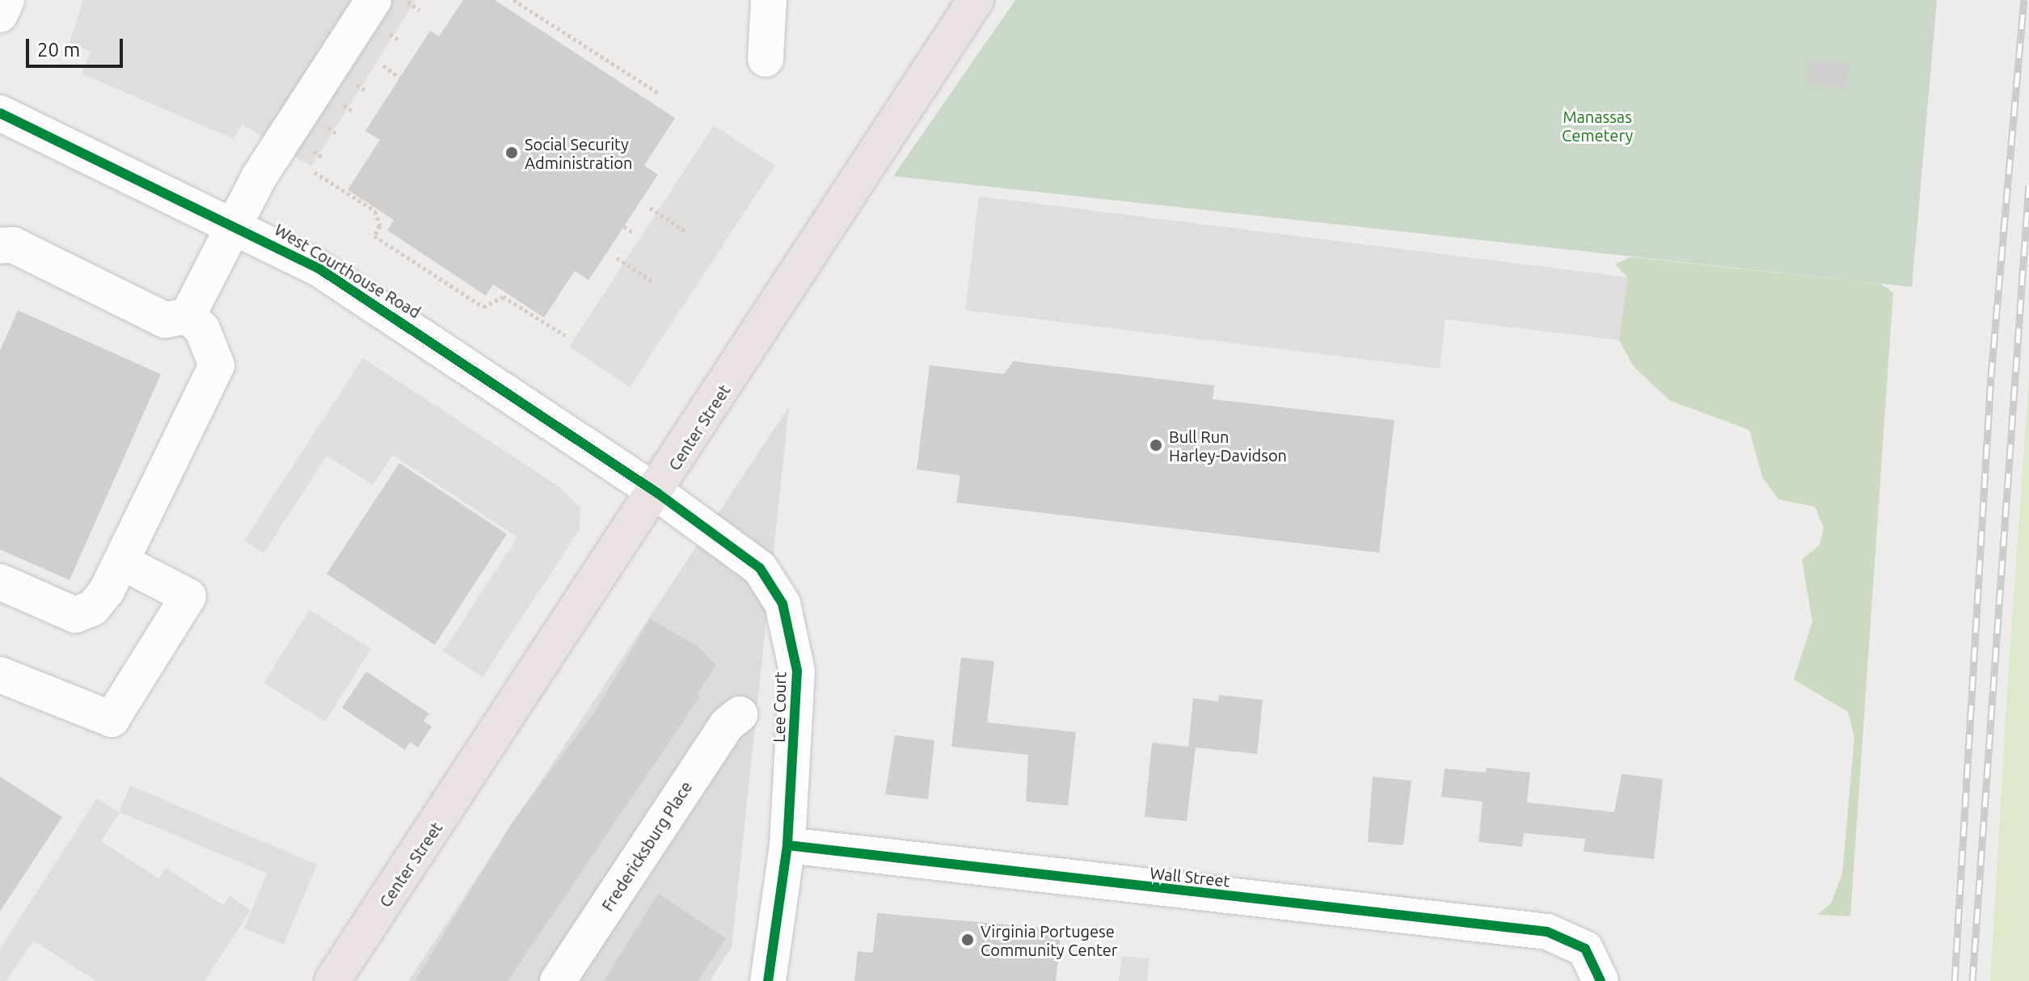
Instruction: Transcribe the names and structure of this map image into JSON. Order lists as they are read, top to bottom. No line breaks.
{"streets":{"highway":["Center Street"],"street":["West Courthouse Road","Lee Court","Fredericksburg Place","Wall Street"]},"crossings":[["West Courthouse Road","Center Street"],["West Courthouse Road","Lee Court"],["Center Street","Lee Court"],["Lee Court","Wall Street"]],"parks":["Manassas Cemetery"],"places":["Social Security Administration","Bull Run Harley-Davidson","Virginia Portugese Community Center"],"scale_bar":"20 m"}
